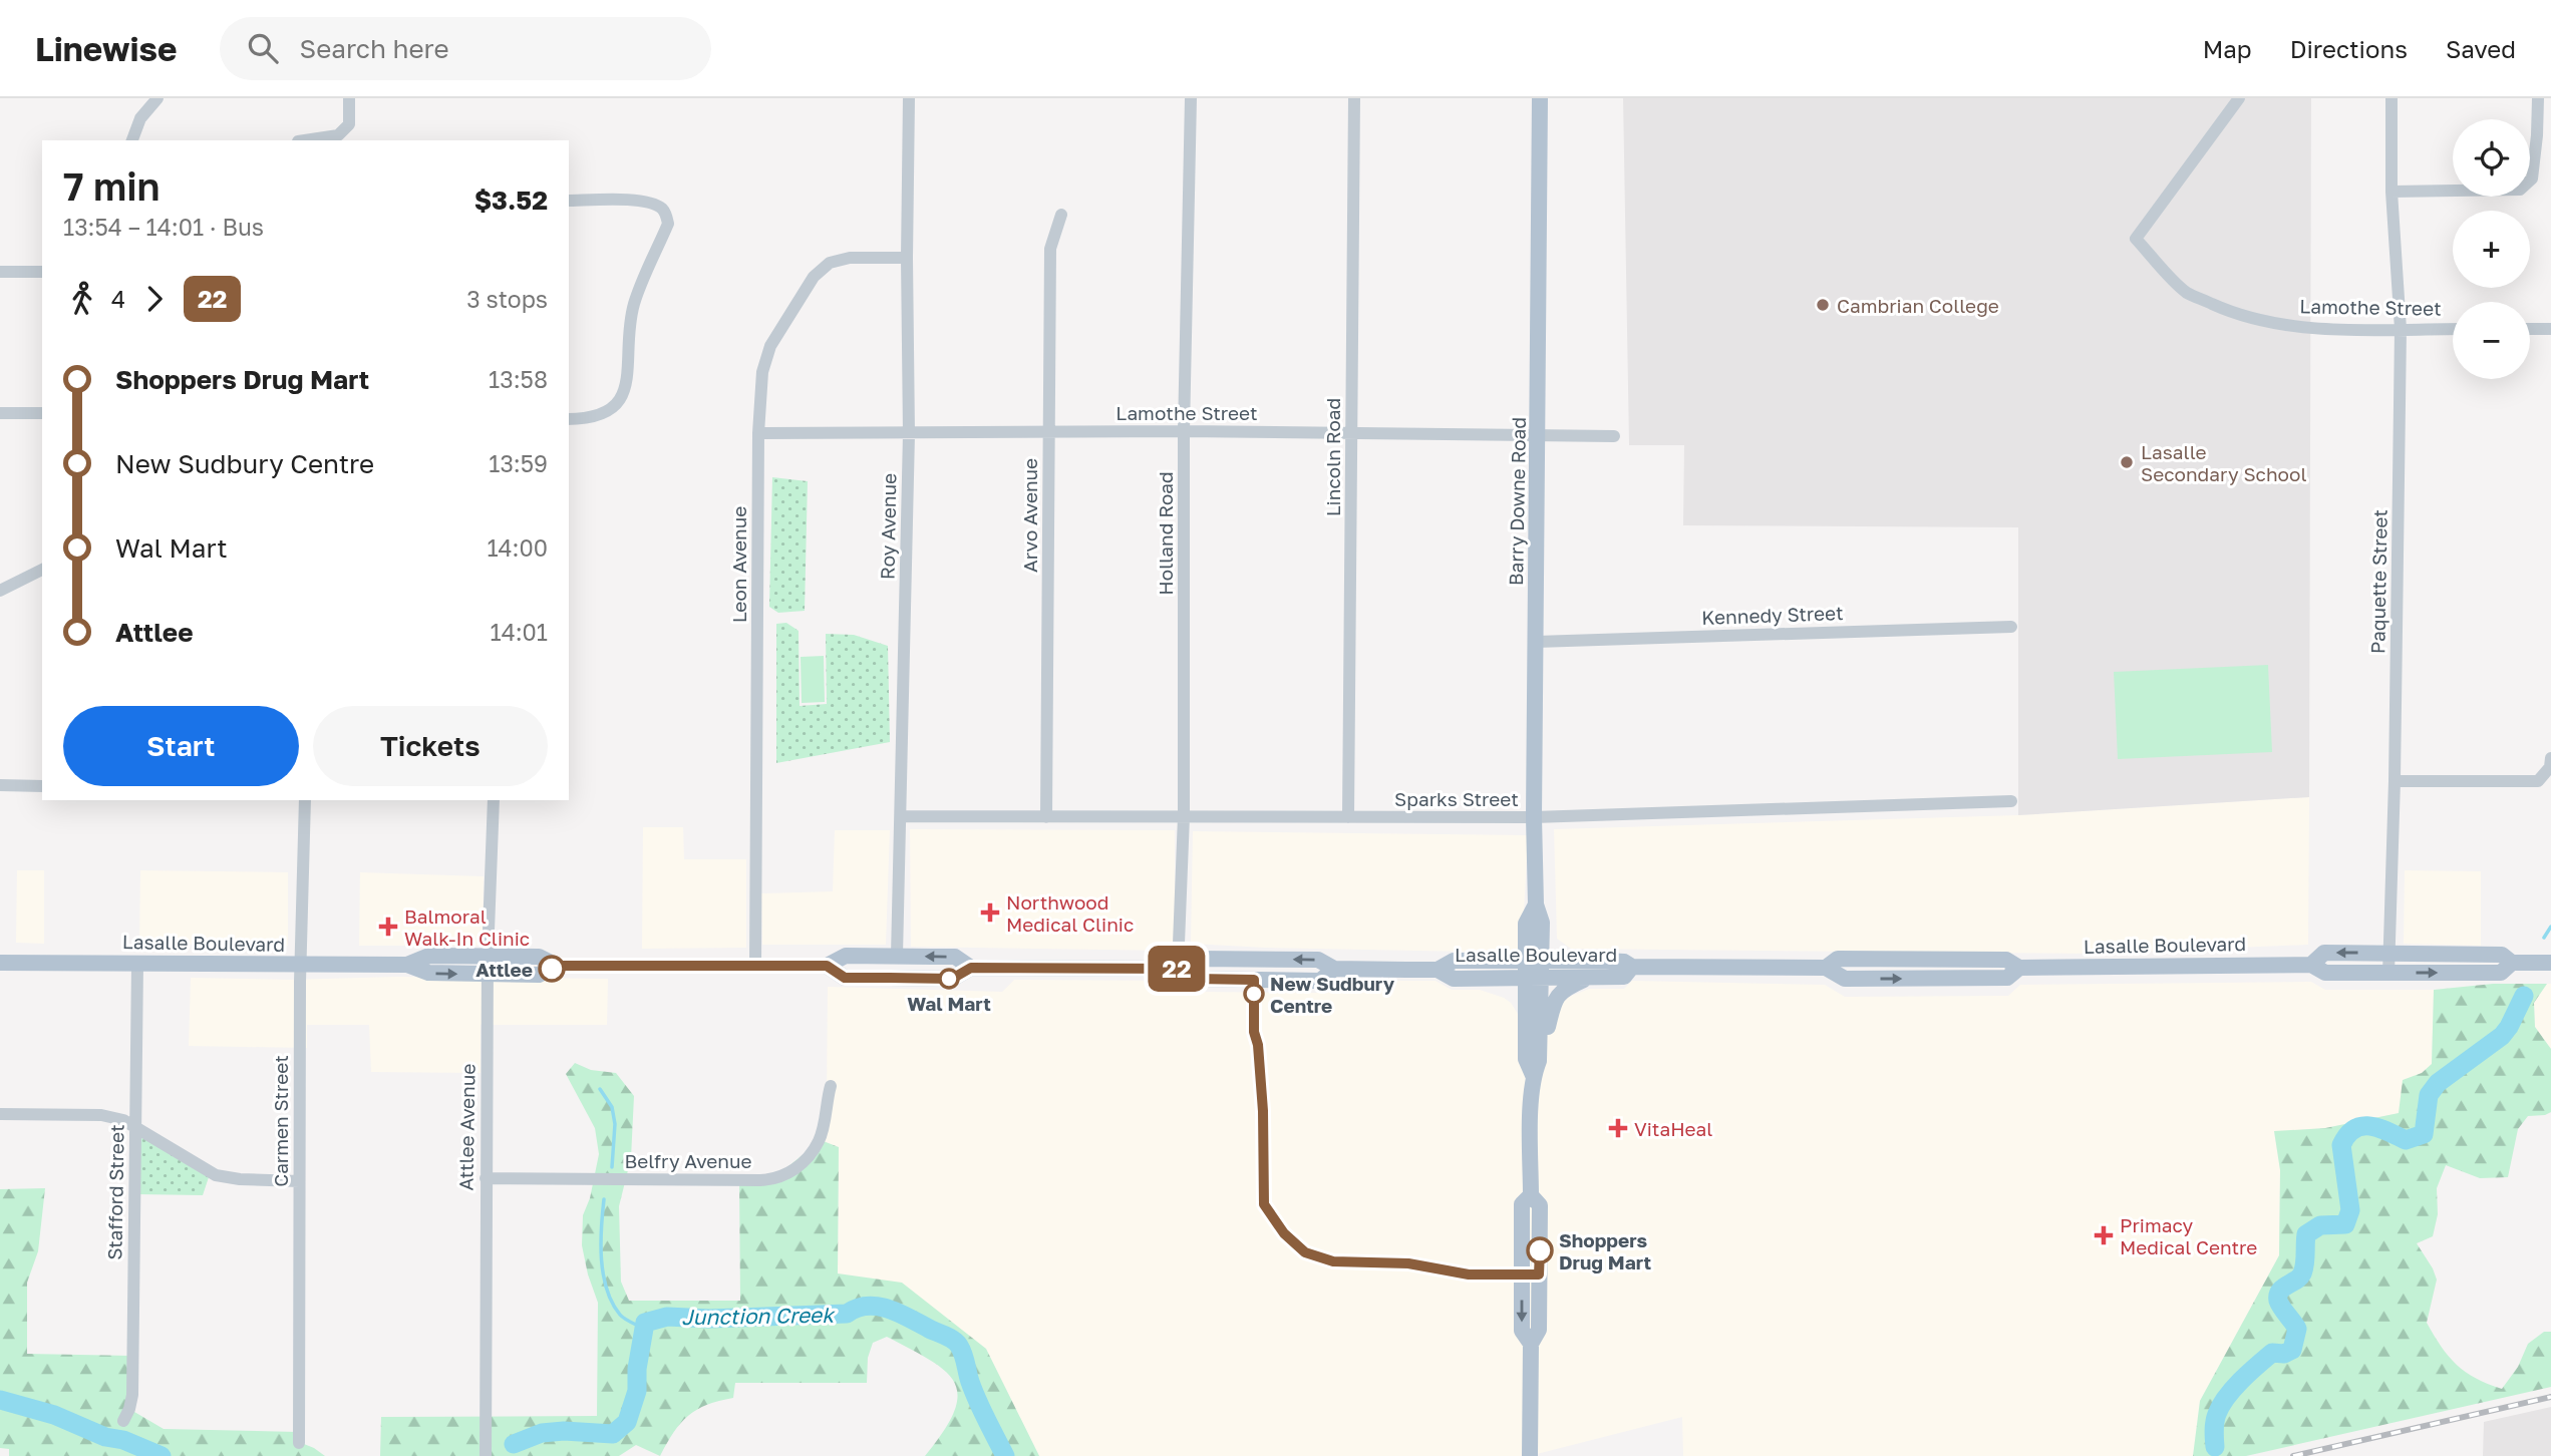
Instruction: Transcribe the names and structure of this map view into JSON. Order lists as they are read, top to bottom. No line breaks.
{"streets":{"main road":["Barry Downe Road","Lasalle Boulevard"],"street":["Lamothe Street","Lincoln Road","Arvo Avenue","Roy Avenue","Holland Road","Leon Avenue","Paquette Street","Kennedy Street","Sparks Street","Carmen Street","Attlee Avenue","Belfry Avenue","Stafford Street"]},"crossings":[["Lamothe Street","Lincoln Road"],["Lamothe Street","Barry Downe Road"],["Lamothe Street","Arvo Avenue"],["Lamothe Street","Roy Avenue"],["Lamothe Street","Holland Road"],["Lamothe Street","Leon Avenue"],["Lamothe Street","Paquette Street"],["Lincoln Road","Sparks Street"],["Barry Downe Road","Kennedy Street"],["Barry Downe Road","Sparks Street"],["Barry Downe Road","Lasalle Boulevard"],["Arvo Avenue","Sparks Street"],["Roy Avenue","Leon Avenue"],["Roy Avenue","Sparks Street"],["Roy Avenue","Lasalle Boulevard"],["Holland Road","Sparks Street"],["Holland Road","Lasalle Boulevard"],["Leon Avenue","Lasalle Boulevard"],["Paquette Street","Lasalle Boulevard"],["Lasalle Boulevard","Carmen Street"],["Lasalle Boulevard","Attlee Avenue"],["Lasalle Boulevard","Stafford Street"],["Attlee Avenue","Belfry Avenue"]],"water":["Junction Creek"],"places":{"other":["Cambrian College","Lasalle Secondary School","Attlee","Wal Mart","New Sudbury Centre","Shoppers Drug Mart"],"health":["Northwood Medical Clinic","Balmoral Walk-In Clinic","VitaHeal","Primacy Medical Centre"]},"lines":["bus line 22"],"page":{"header":"Linewise","search":"Search here","nav":["Map","Directions","Saved"],"on_map":"22","map_buttons":["+","−"],"heading":["7 min","13:54 – 14:01 · Bus","$3.52"],"legs":["4","22","3 stops"],"list":[{"name":"Shoppers Drug Mart","value":"13:58"},{"name":"New Sudbury Centre","value":"13:59"},{"name":"Wal Mart","value":"14:00"},{"name":"Attlee","value":"14:01"}],"buttons":["Start","Tickets"]}}
